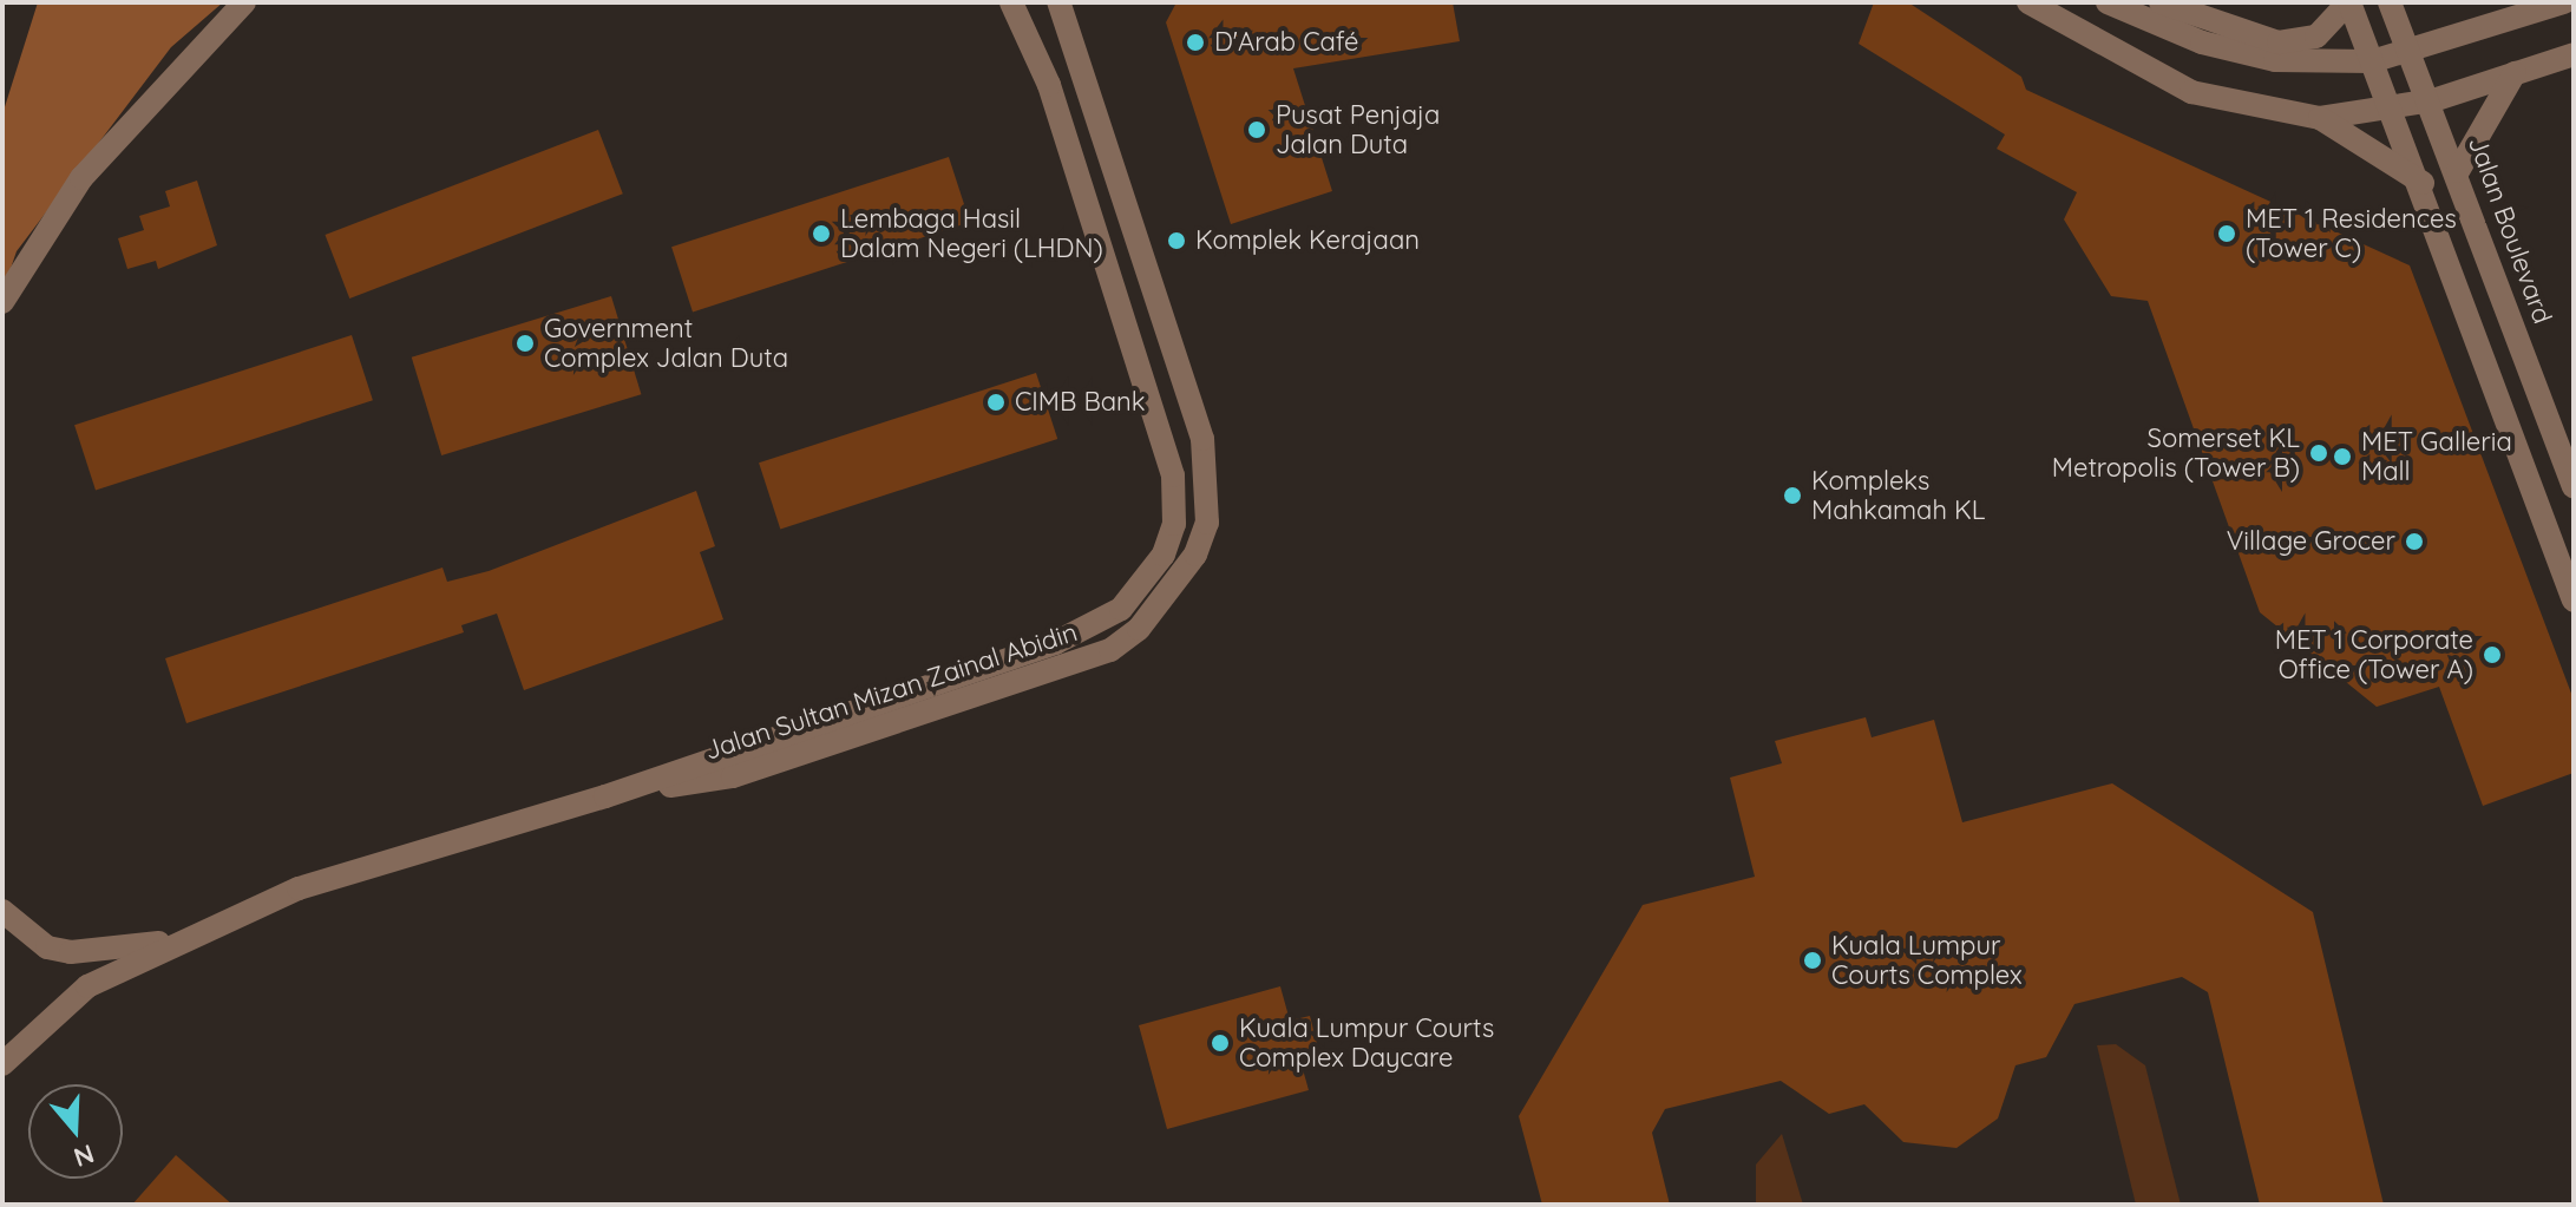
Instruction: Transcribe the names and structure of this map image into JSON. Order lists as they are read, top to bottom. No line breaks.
{"streets":{"street":["Jalan Boulevard","Jalan Sultan Mizan Zainal Abidin"]},"places":["D'Arab Café","Pusat Penjaja Jalan Duta","Lembaga Hasil Dalam Negeri (LHDN)","MET 1 Residences (Tower C)","Komplek Kerajaan","Government Complex Jalan Duta","CIMB Bank","Somerset KL Metropolis (Tower B)","MET Galleria Mall","Kompleks Mahkamah KL","Village Grocer","MET 1 Corporate Office (Tower A)","Kuala Lumpur Courts Complex","Kuala Lumpur Courts Complex Daycare"],"north":"bottom"}
